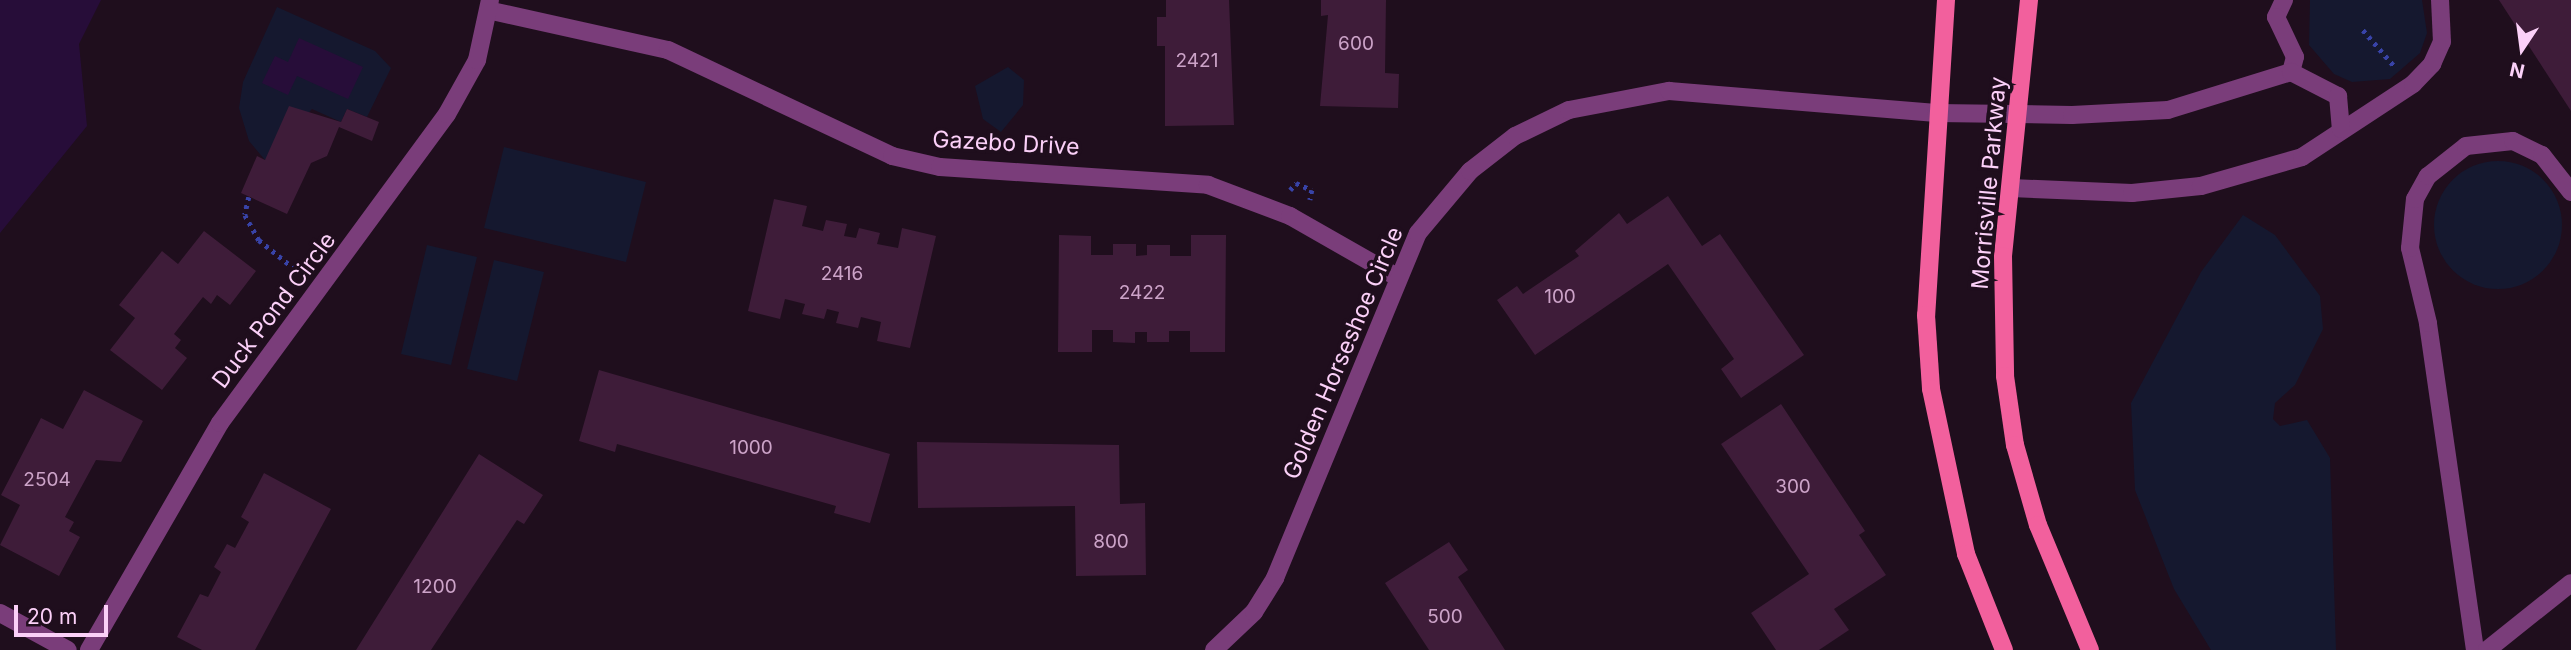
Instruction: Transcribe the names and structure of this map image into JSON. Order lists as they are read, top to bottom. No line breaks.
{"streets":{"main road":["Morrisville Parkway"],"street":["Gazebo Drive","Duck Pond Circle","Golden Horseshoe Circle"]},"crossings":[["Gazebo Drive","Duck Pond Circle"],["Gazebo Drive","Golden Horseshoe Circle"],["Morrisville Parkway","Golden Horseshoe Circle"]],"house_numbers":["600","2421","2416","2422","100","1000","2504","300","800","1200","500"],"scale_bar":"20 m","north":"bottom"}
